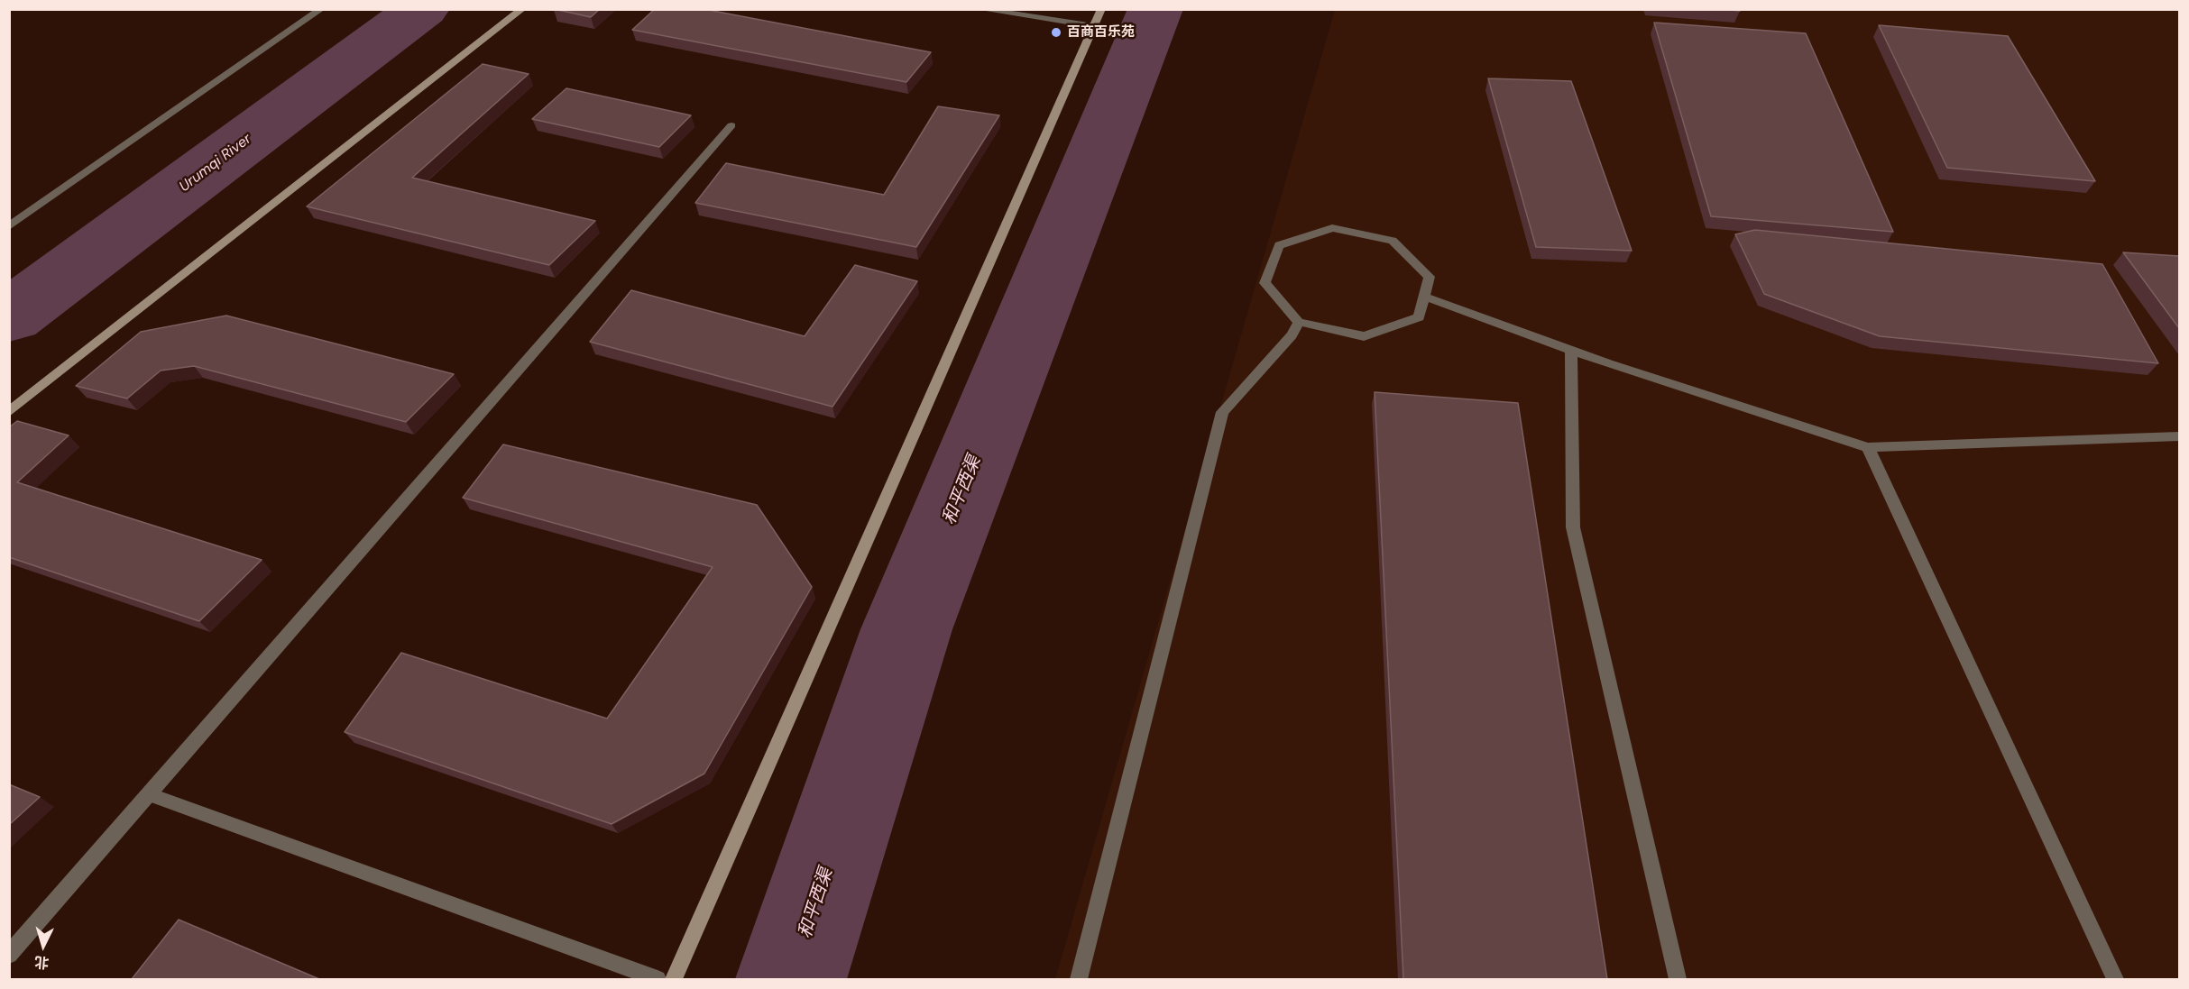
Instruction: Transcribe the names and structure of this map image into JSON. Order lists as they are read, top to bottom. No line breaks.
{"water":["Urumqi River","和平西渠"],"places":["百商百乐苑"],"north":"bottom"}
